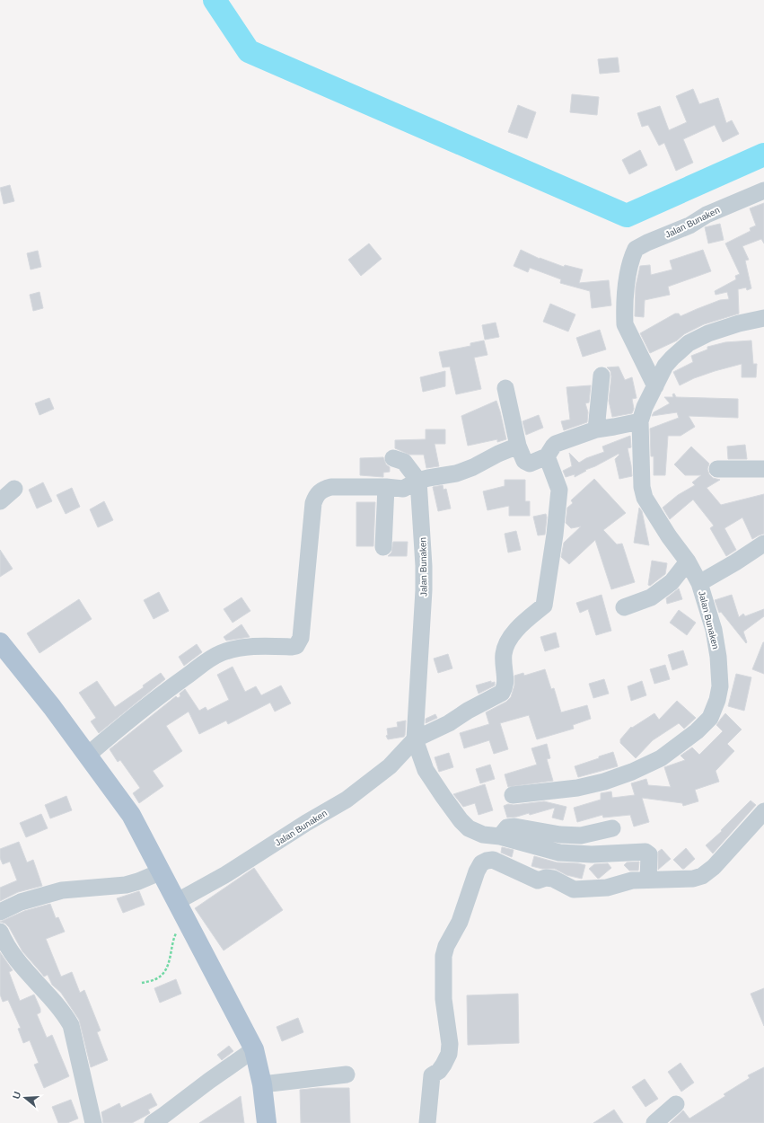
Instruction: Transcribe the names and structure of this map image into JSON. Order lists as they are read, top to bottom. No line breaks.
{"streets":{"street":["Jalan Bunaken"]},"north":"left"}
